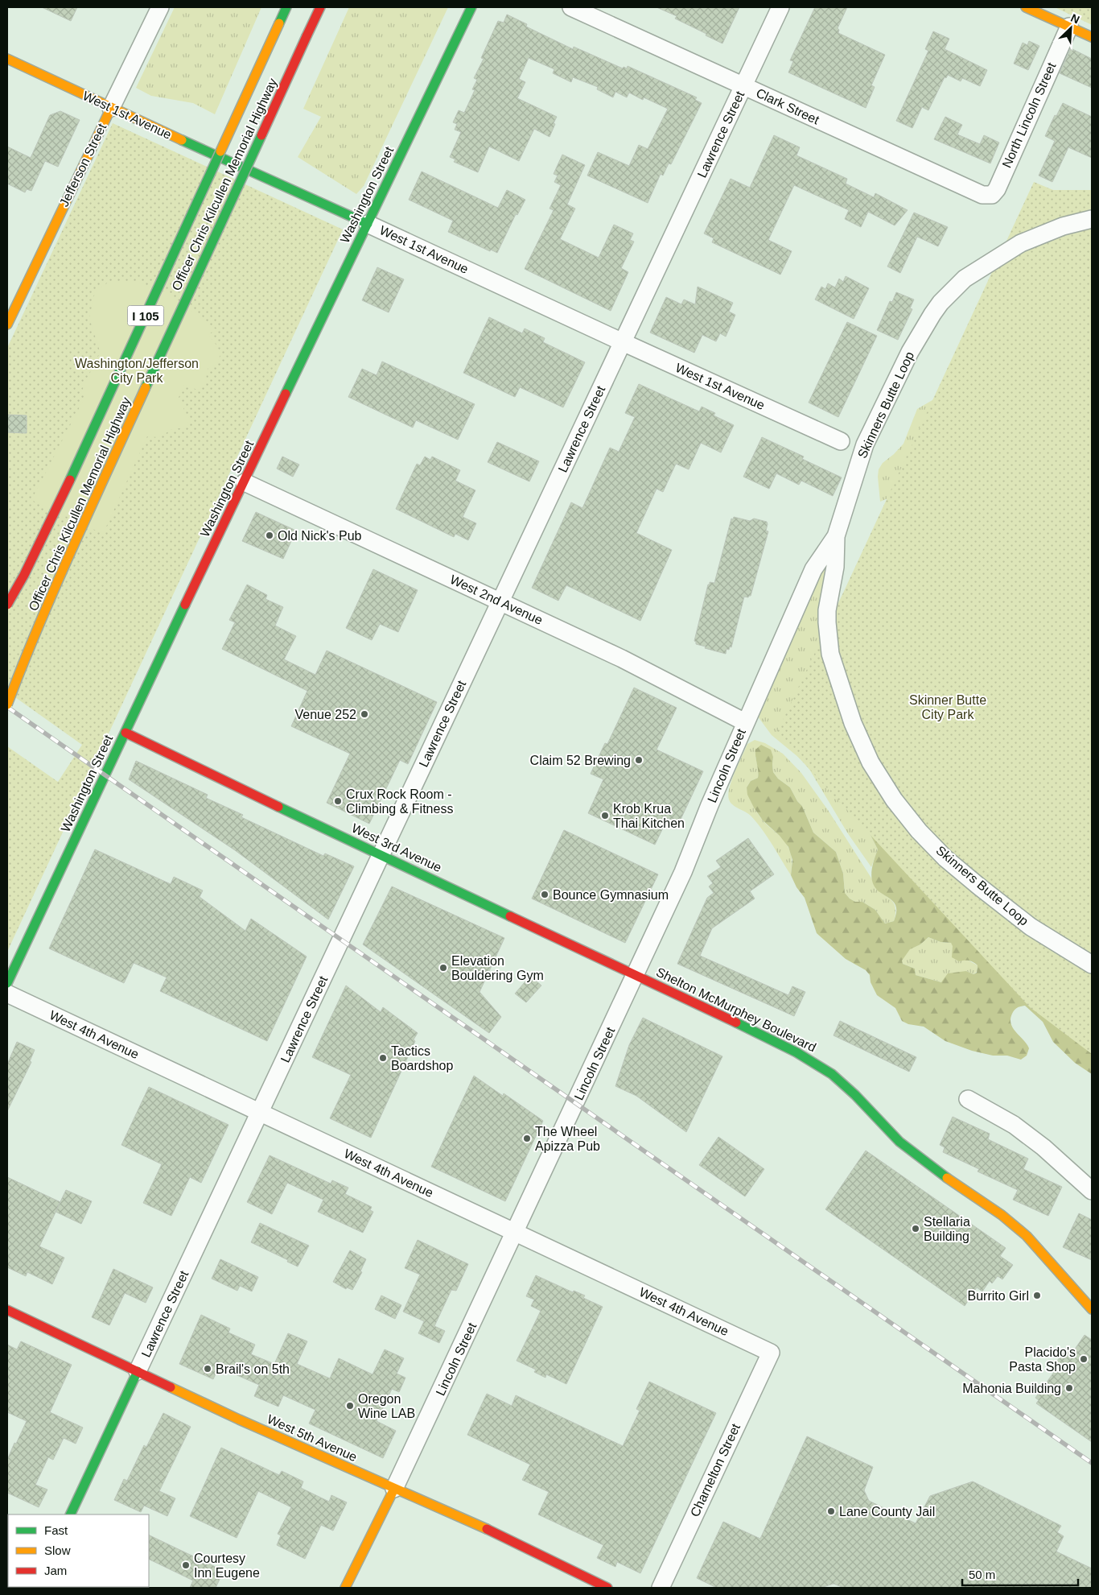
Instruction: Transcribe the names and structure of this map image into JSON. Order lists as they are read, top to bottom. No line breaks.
{"streets":{"main road":["West 1st Avenue","Lawrence Street","Jefferson Street","Officer Chris Kilcullen Memorial Highway","Washington Street","I 105","Lincoln Street","West 3rd Avenue","Shelton McMurphey Boulevard","West 5th Avenue"],"street":["Clark Street","North Lincoln Street","Skinners Butte Loop","West 2nd Avenue","West 4th Avenue","Charnelton Street"]},"crossings":[["Clark Street","North Lincoln Street"],["Clark Street","Lawrence Street"],["West 1st Avenue","Lawrence Street"],["West 1st Avenue","Jefferson Street"],["West 1st Avenue","Washington Street"],["Lawrence Street","West 2nd Avenue"],["Lawrence Street","West 3rd Avenue"],["Lawrence Street","West 4th Avenue"],["Lawrence Street","West 5th Avenue"],["Washington Street","West 2nd Avenue"],["Washington Street","West 3rd Avenue"],["Skinners Butte Loop","Lincoln Street"],["West 2nd Avenue","Lincoln Street"],["Lincoln Street","West 3rd Avenue"],["Lincoln Street","Shelton McMurphey Boulevard"],["Lincoln Street","West 4th Avenue"],["Lincoln Street","West 5th Avenue"],["West 3rd Avenue","Shelton McMurphey Boulevard"],["West 4th Avenue","Charnelton Street"]],"parks":["Washington/Jefferson City Park","Skinner Butte City Park"],"places":["Old Nick's Pub","Venue 252","Claim 52 Brewing","Crux Rock Room - Climbing & Fitness","Krob Krua Thai Kitchen","Bounce Gymnasium","Elevation Bouldering Gym","Tactics Boardshop","The Wheel Apizza Pub","Stellaria Building","Burrito Girl","Placido's Pasta Shop","Brail's on 5th","Mahonia Building","Oregon Wine LAB","Lane County Jail","Courtesy Inn Eugene"],"legend":["Fast","Slow","Jam"],"scale_bar":"50 m","north":"top right"}
